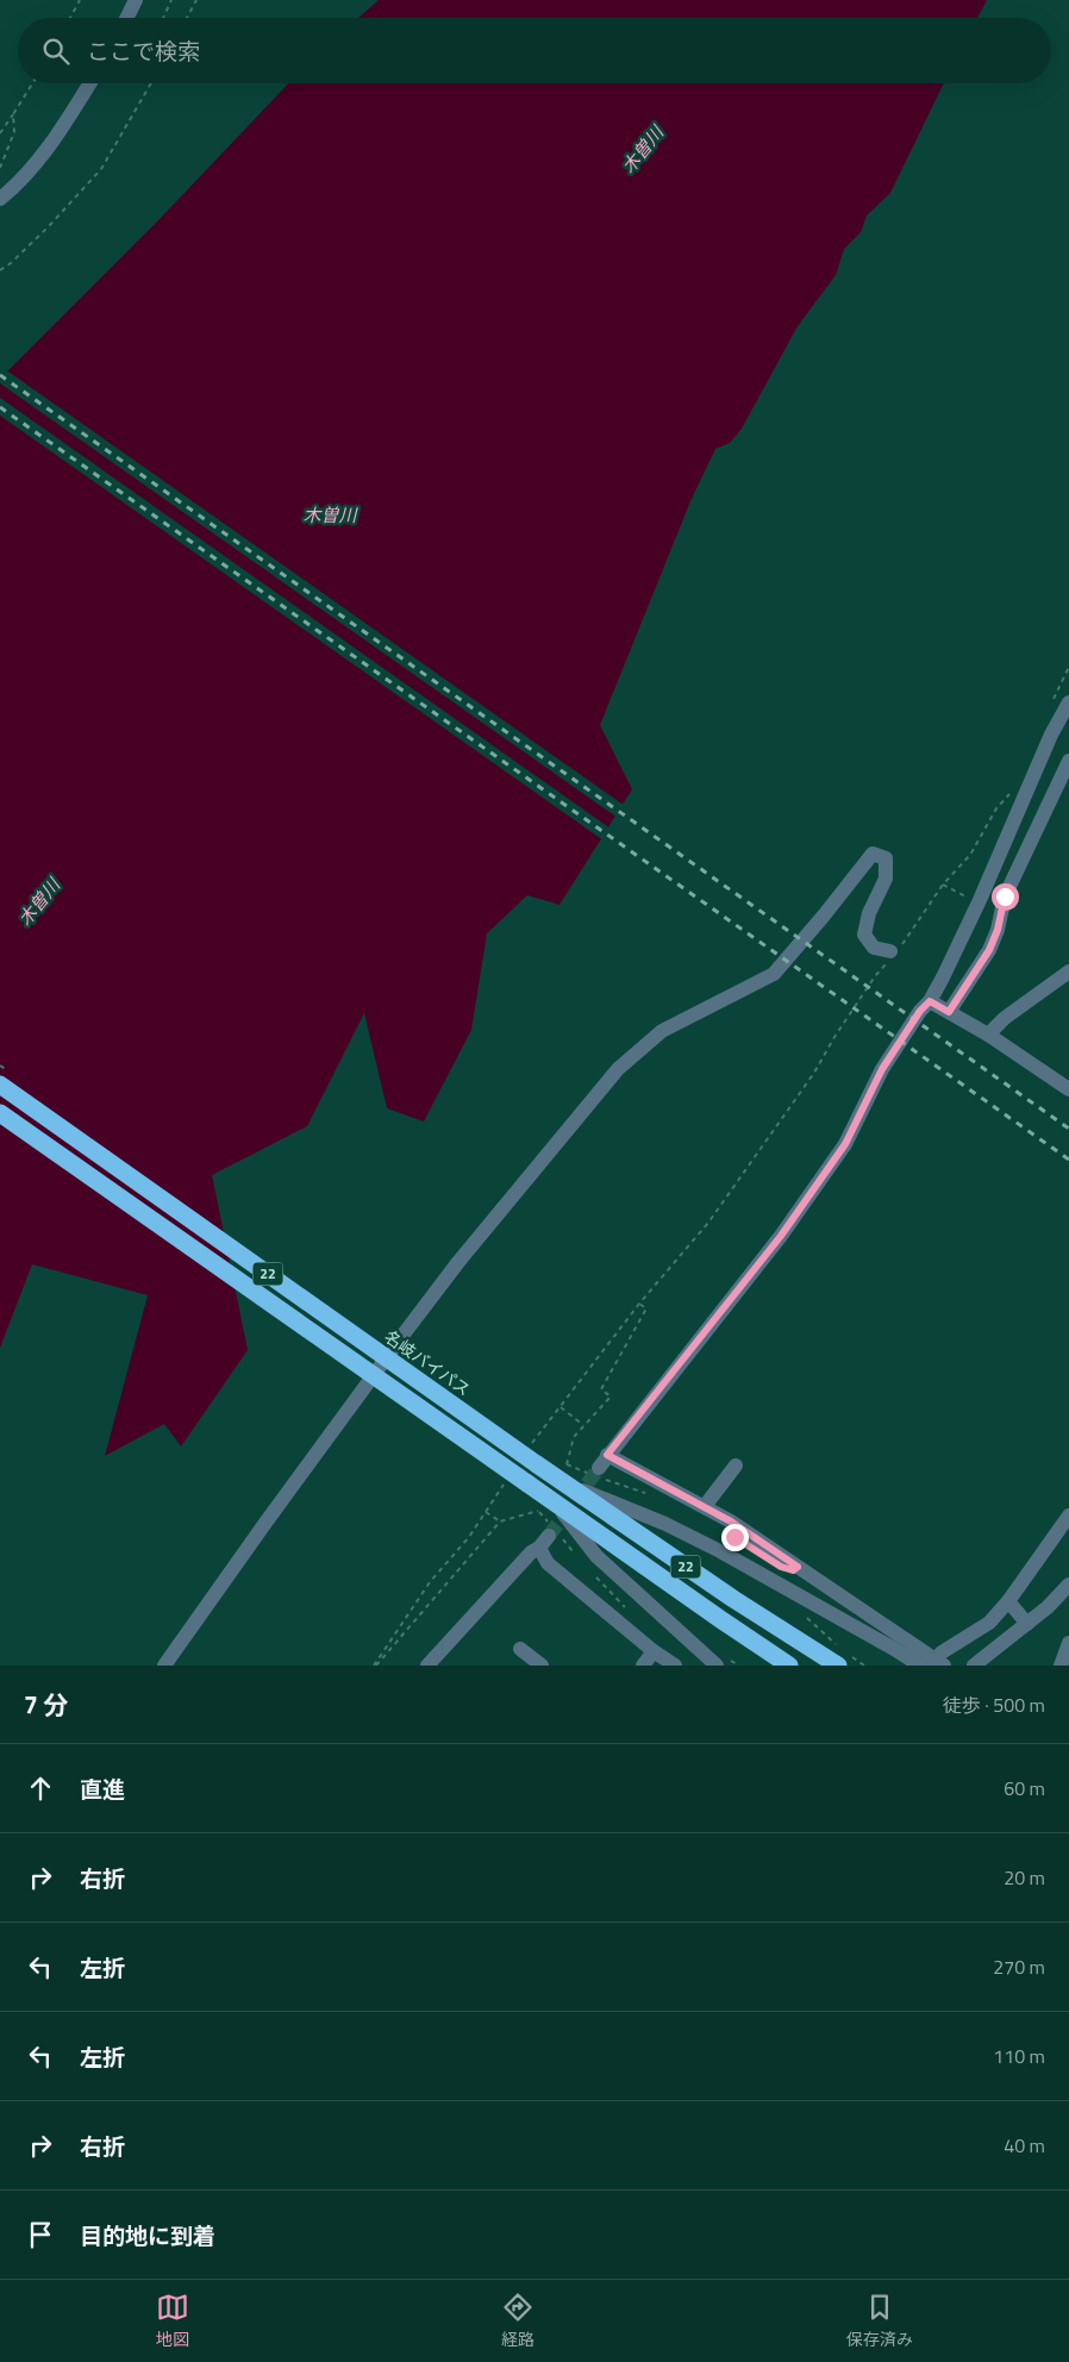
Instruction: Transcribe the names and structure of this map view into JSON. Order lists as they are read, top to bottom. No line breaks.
{"streets":{"highway":["22","名岐バイパス"]},"water":["木曽川"],"page":{"search":"ここで検索","heading":["7 分","徒歩 · 500 m"],"list":[["直進","60 m"],["右折","20 m"],["左折","270 m"],["左折","110 m"],["右折","40 m"],"目的地に到着"],"nav":["地図","経路","保存済み"]}}
